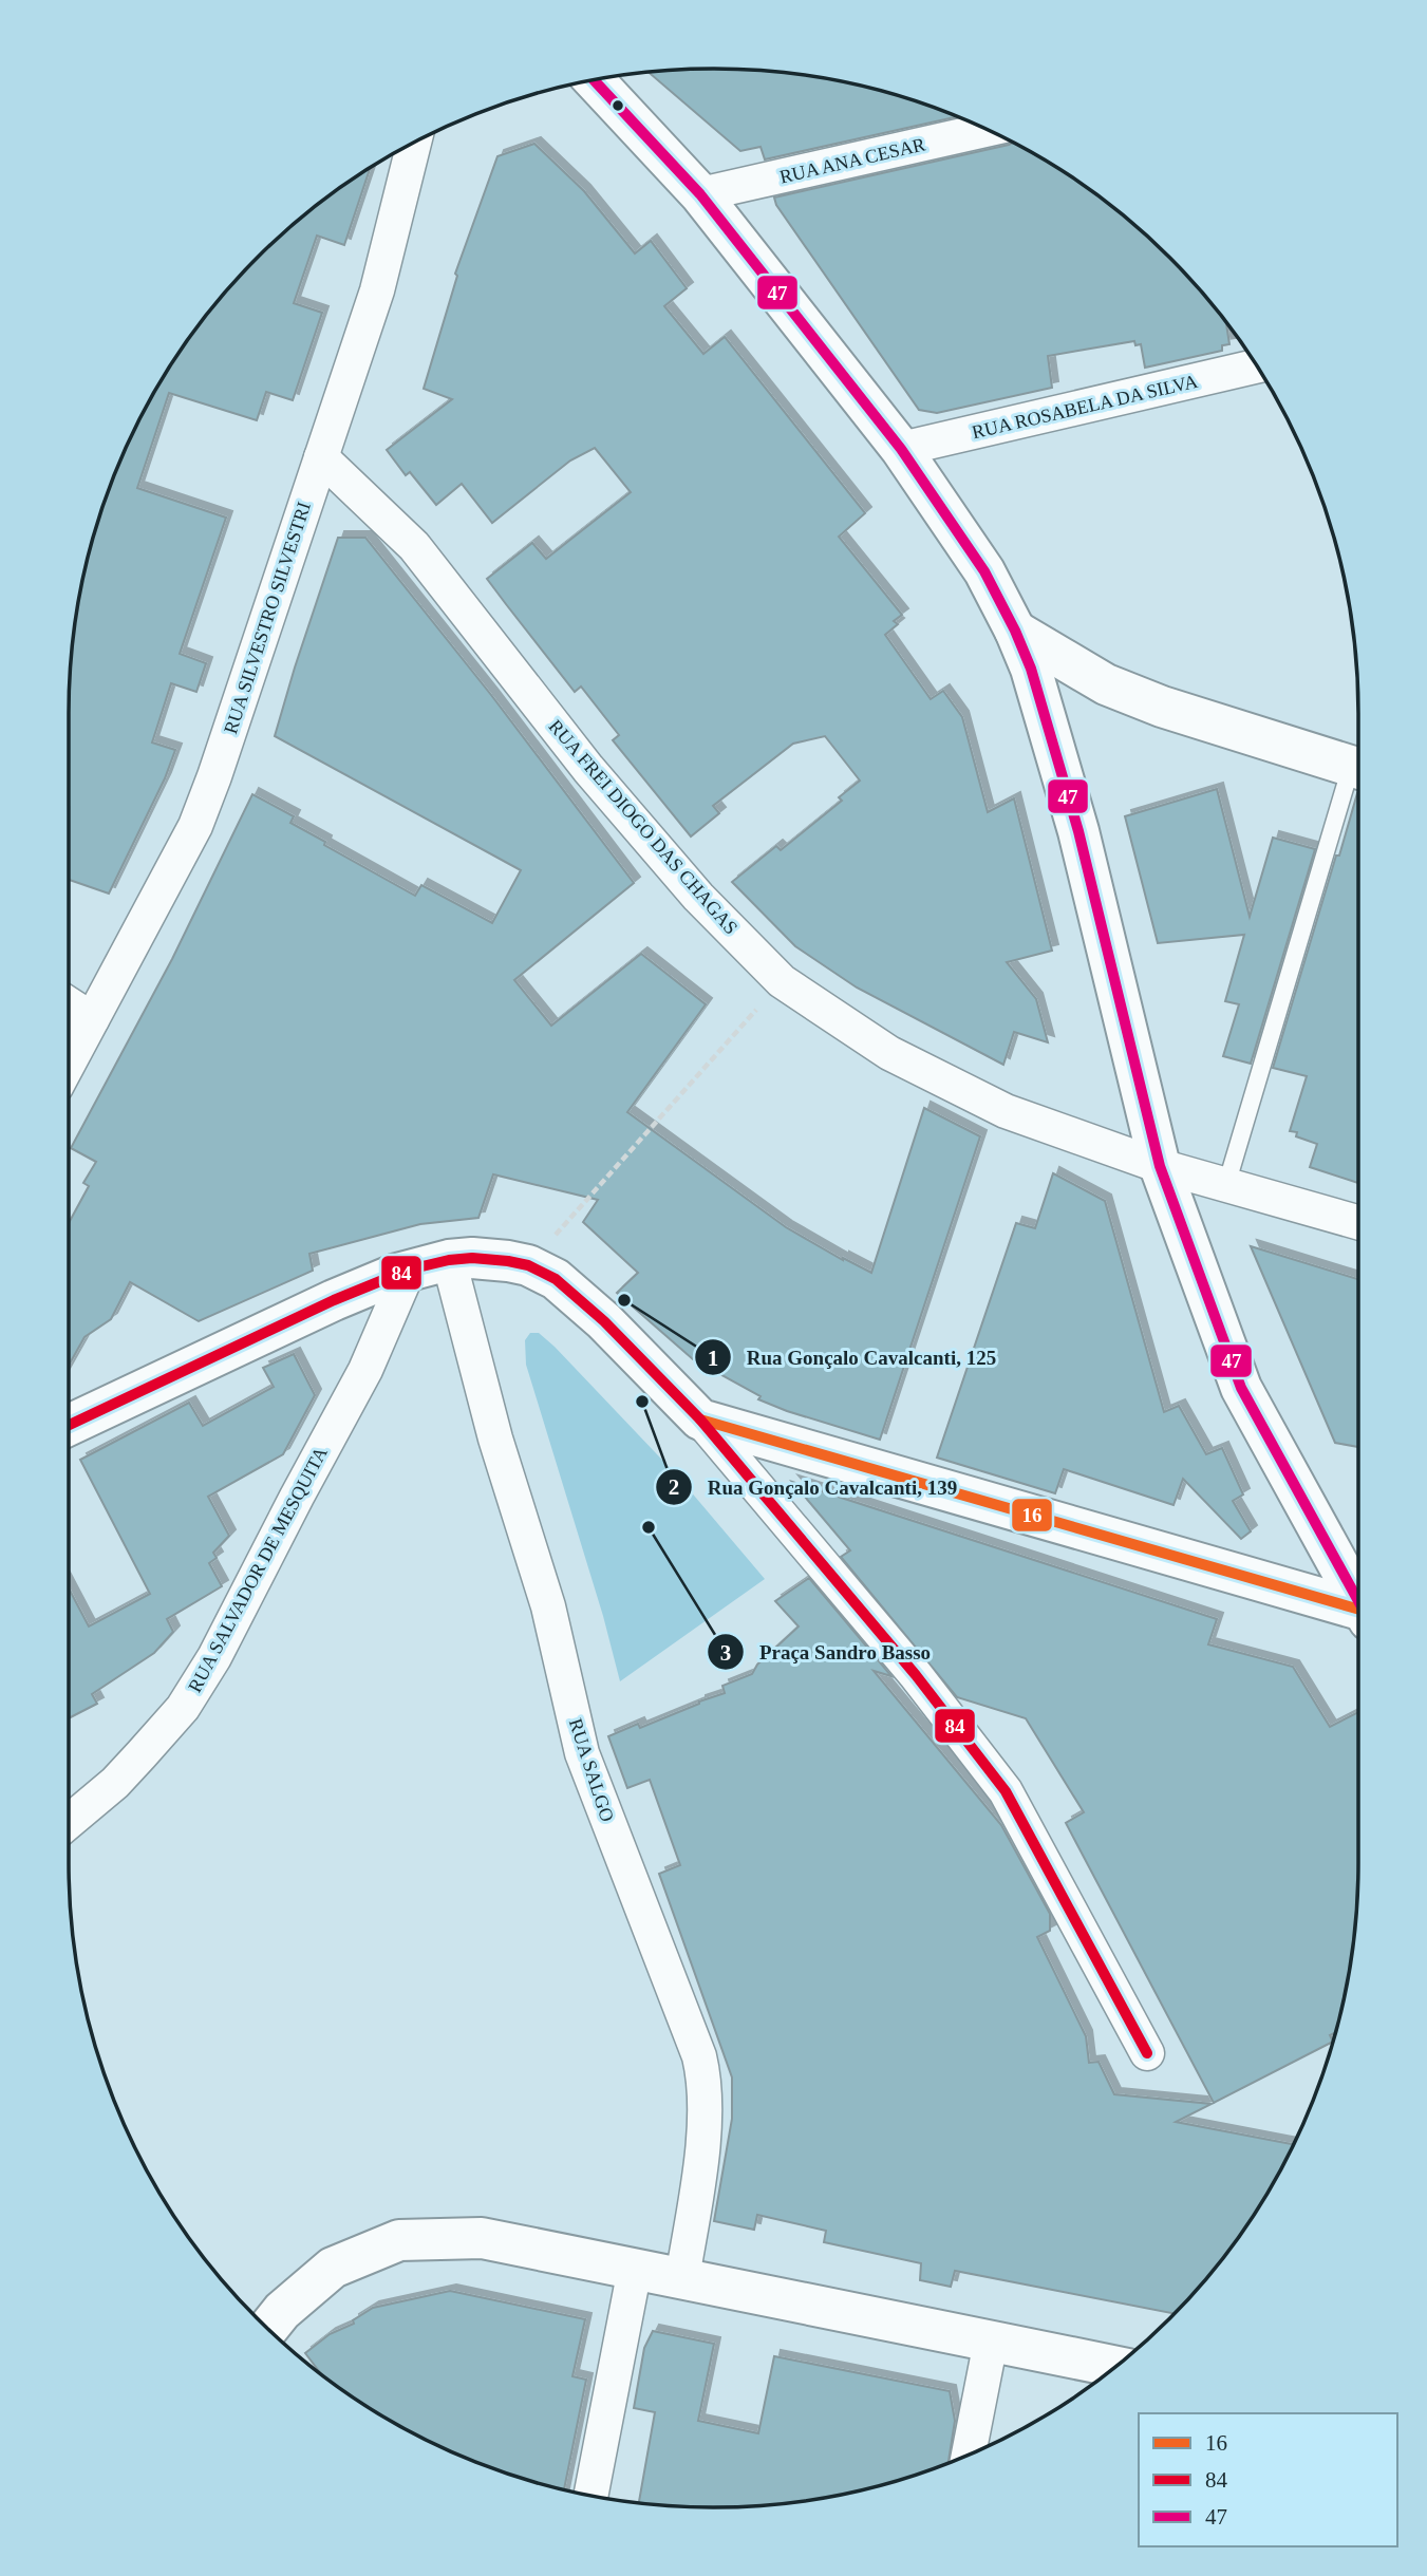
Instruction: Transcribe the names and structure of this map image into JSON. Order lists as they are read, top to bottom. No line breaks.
{"streets":{"street":["RUA ANA CESAR","RUA ROSABELA DA SILVA","RUA SILVESTRO SILVESTRI","RUA FREI DIOGO DAS CHAGAS","RUA SALVADOR DE MESQUITA","RUA SALGO"]},"crossings":[["RUA SILVESTRO SILVESTRI","RUA FREI DIOGO DAS CHAGAS"]],"places":["Rua Gonçalo Cavalcanti, 125","Rua Gonçalo Cavalcanti, 139","Praça Sandro Basso"],"lines":["transit line 47","transit line 84","transit line 16"],"legend":["16","84","47"]}
